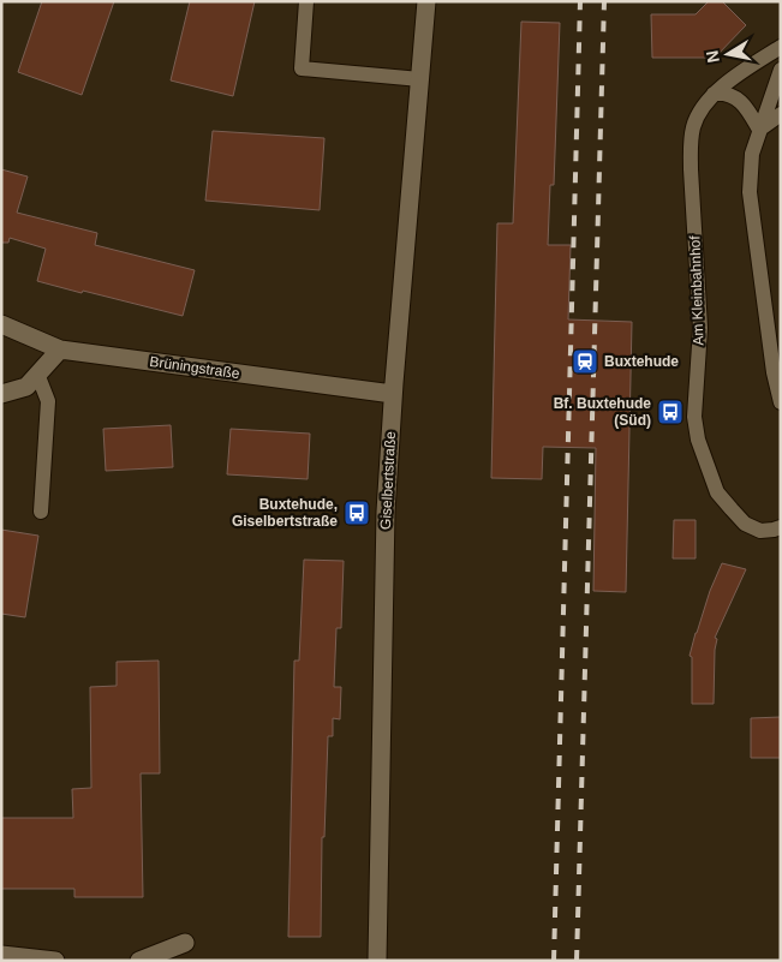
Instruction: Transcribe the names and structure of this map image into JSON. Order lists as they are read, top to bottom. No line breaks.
{"streets":{"street":["Brüningstraße","Giselbertstraße"],"lane":["Am Kleinbahnhof"]},"crossings":[["Brüningstraße","Giselbertstraße"]],"places":{"station":["Buxtehude"],"bus stop":["Bf. Buxtehude (Süd)","Buxtehude, Giselbertstraße"]},"north":"left"}
